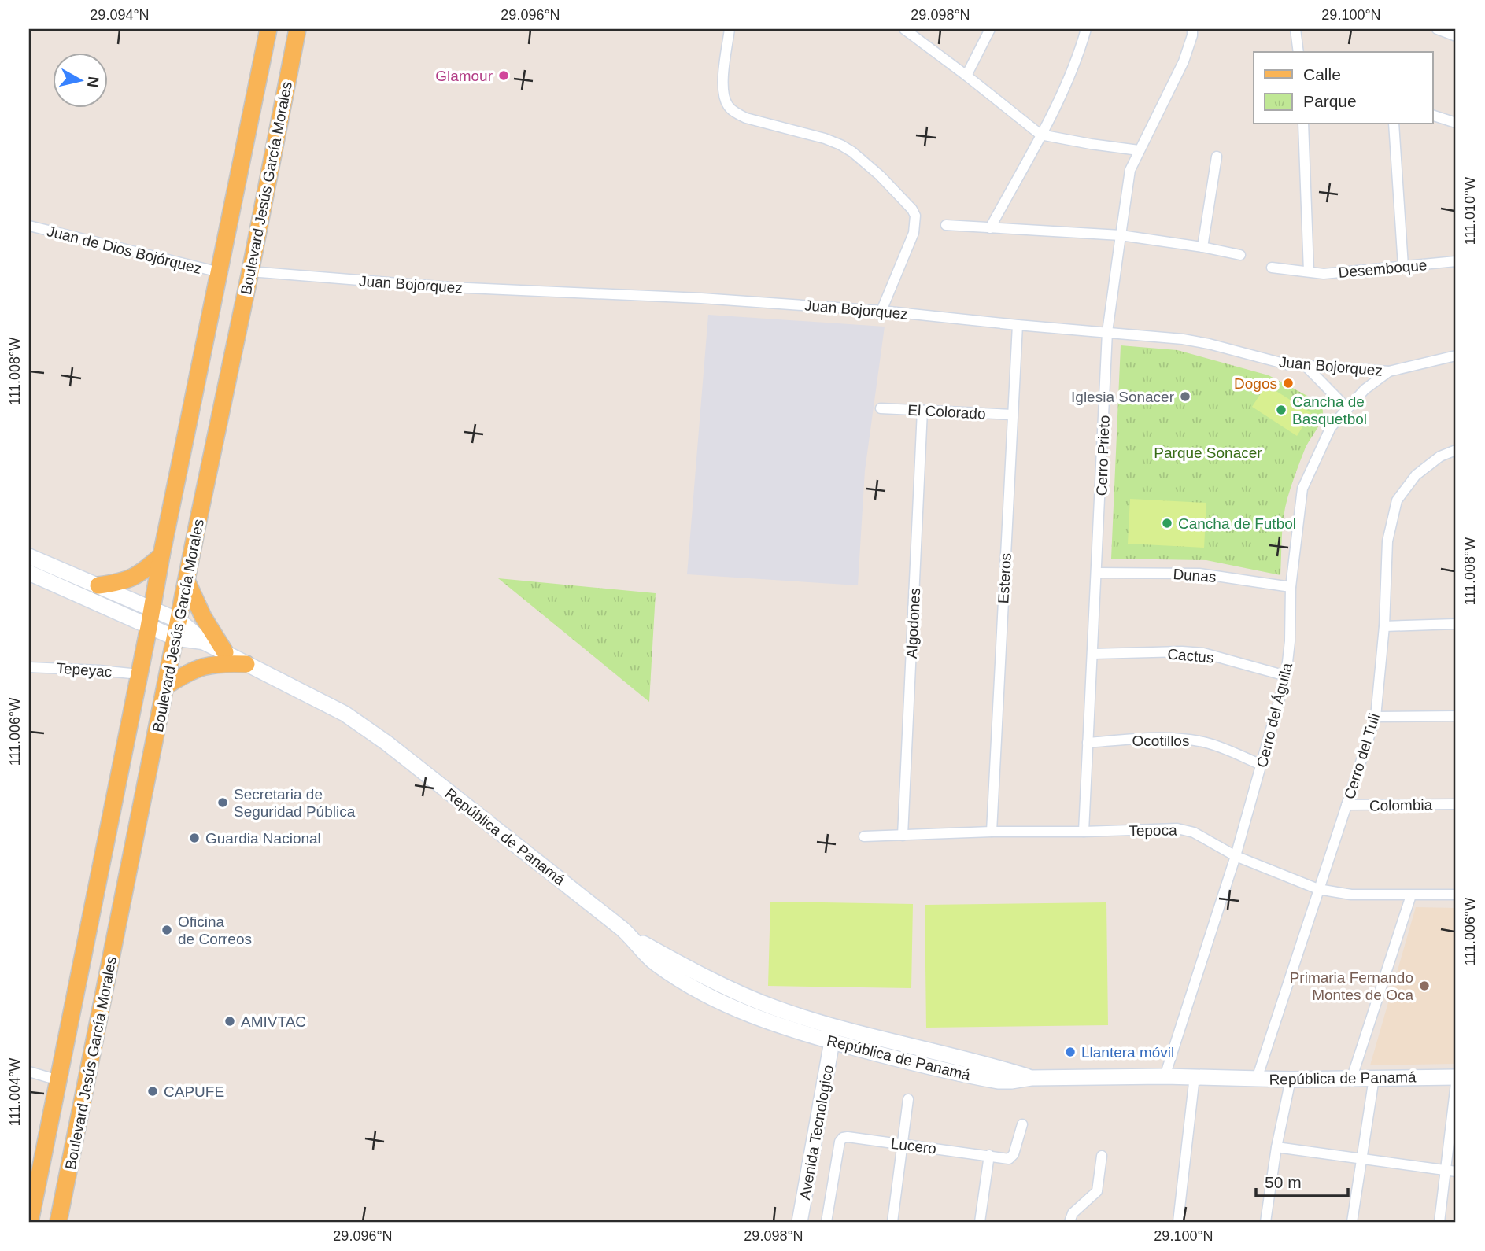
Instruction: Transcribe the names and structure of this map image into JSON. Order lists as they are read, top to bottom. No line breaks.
{"streets":{"main road":["Boulevard Jesús García Morales","República de Panamá","Avenida Tecnologico"],"street":["Juan de Dios Bojórquez","Desemboque","Juan Bojorquez","El Colorado","Cerro Prieto","Dunas","Esteros","Algodones","Cactus","Tepeyac","Cerro del Águila","Ocotillos","Cerro del Tuli","Colombia","Tepoca","Lucero"]},"crossings":[["Boulevard Jesús García Morales","Juan de Dios Bojórquez"],["Boulevard Jesús García Morales","Juan Bojorquez"],["Boulevard Jesús García Morales","Tepeyac"],["Boulevard Jesús García Morales","República de Panamá"],["Juan Bojorquez","Cerro Prieto"],["Juan Bojorquez","Esteros"],["Juan Bojorquez","Cerro del Águila"],["El Colorado","Esteros"],["El Colorado","Algodones"],["Cerro Prieto","Dunas"],["Cerro Prieto","Cactus"],["Cerro Prieto","Ocotillos"],["Cerro Prieto","Tepoca"],["Dunas","Cerro del Águila"],["Esteros","Tepoca"],["Algodones","Tepoca"],["Cactus","Cerro del Águila"],["Cerro del Águila","Ocotillos"],["Cerro del Águila","Tepoca"],["Cerro del Águila","República de Panamá"],["Cerro del Tuli","Colombia"],["Cerro del Tuli","Tepoca"],["Cerro del Tuli","República de Panamá"],["República de Panamá","Avenida Tecnologico"]],"parks":["Parque Sonacer"],"places":["Glamour","Dogos","Iglesia Sonacer","Cancha de Basquetbol","Cancha de Futbol","Secretaria de Seguridad Pública","Guardia Nacional","Oficina de Correos","Primaria Fernando Montes de Oca","AMIVTAC","Llantera móvil","CAPUFE"],"legend":["Calle","Parque"],"scale_bar":"50 m","north":"right","coordinates":["29.094°N","29.096°N","29.098°N","29.100°N","111.010°W","111.008°W","111.006°W","111.004°W"]}
